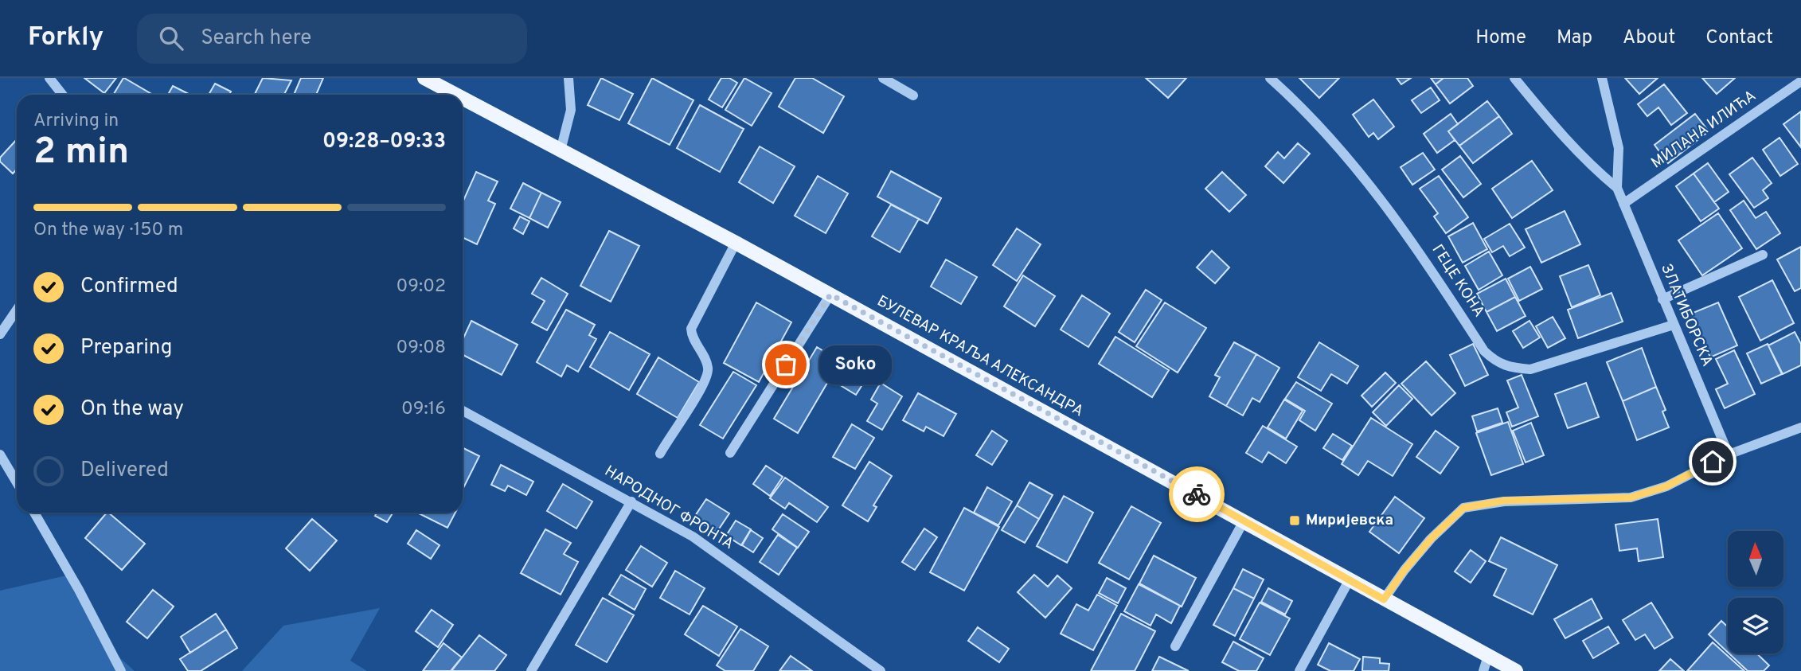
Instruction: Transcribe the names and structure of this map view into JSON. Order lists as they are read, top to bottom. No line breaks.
{"streets":{"main road":["БУЛЕВАР КРАЉА АЛЕКСАНДРА"],"street":["МИЛАНА ИЛИЋА","ГЕЦЕ КОНА","ЗЛАТИБОРСКА","НАРОДНОГ ФРОНТА"]},"crossings":[["МИЛАНА ИЛИЋА","ЗЛАТИБОРСКА"],["ГЕЦЕ КОНА","ЗЛАТИБОРСКА"]],"places":{"other":["Soko"],"transit":["Миријевска"]},"north":"top","page":{"header":"Forkly","search":"Search here","nav":["Home","Map","About","Contact"],"heading":["2 min","Arriving in","09:28–09:33"],"bar":"On the way · 150 m","list":[["Confirmed","09:02"],["Preparing","09:08"],["On the way","09:16"],"Delivered"],"bubble":"Soko"}}
